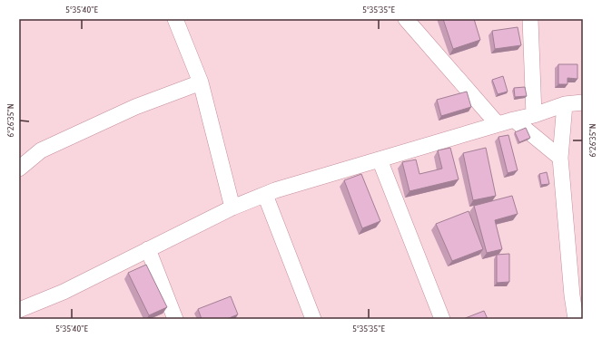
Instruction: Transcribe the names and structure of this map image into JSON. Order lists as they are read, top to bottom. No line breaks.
{"coordinates":["5°35'40\"E","5°35'35\"E","6°26'35\"N"]}
